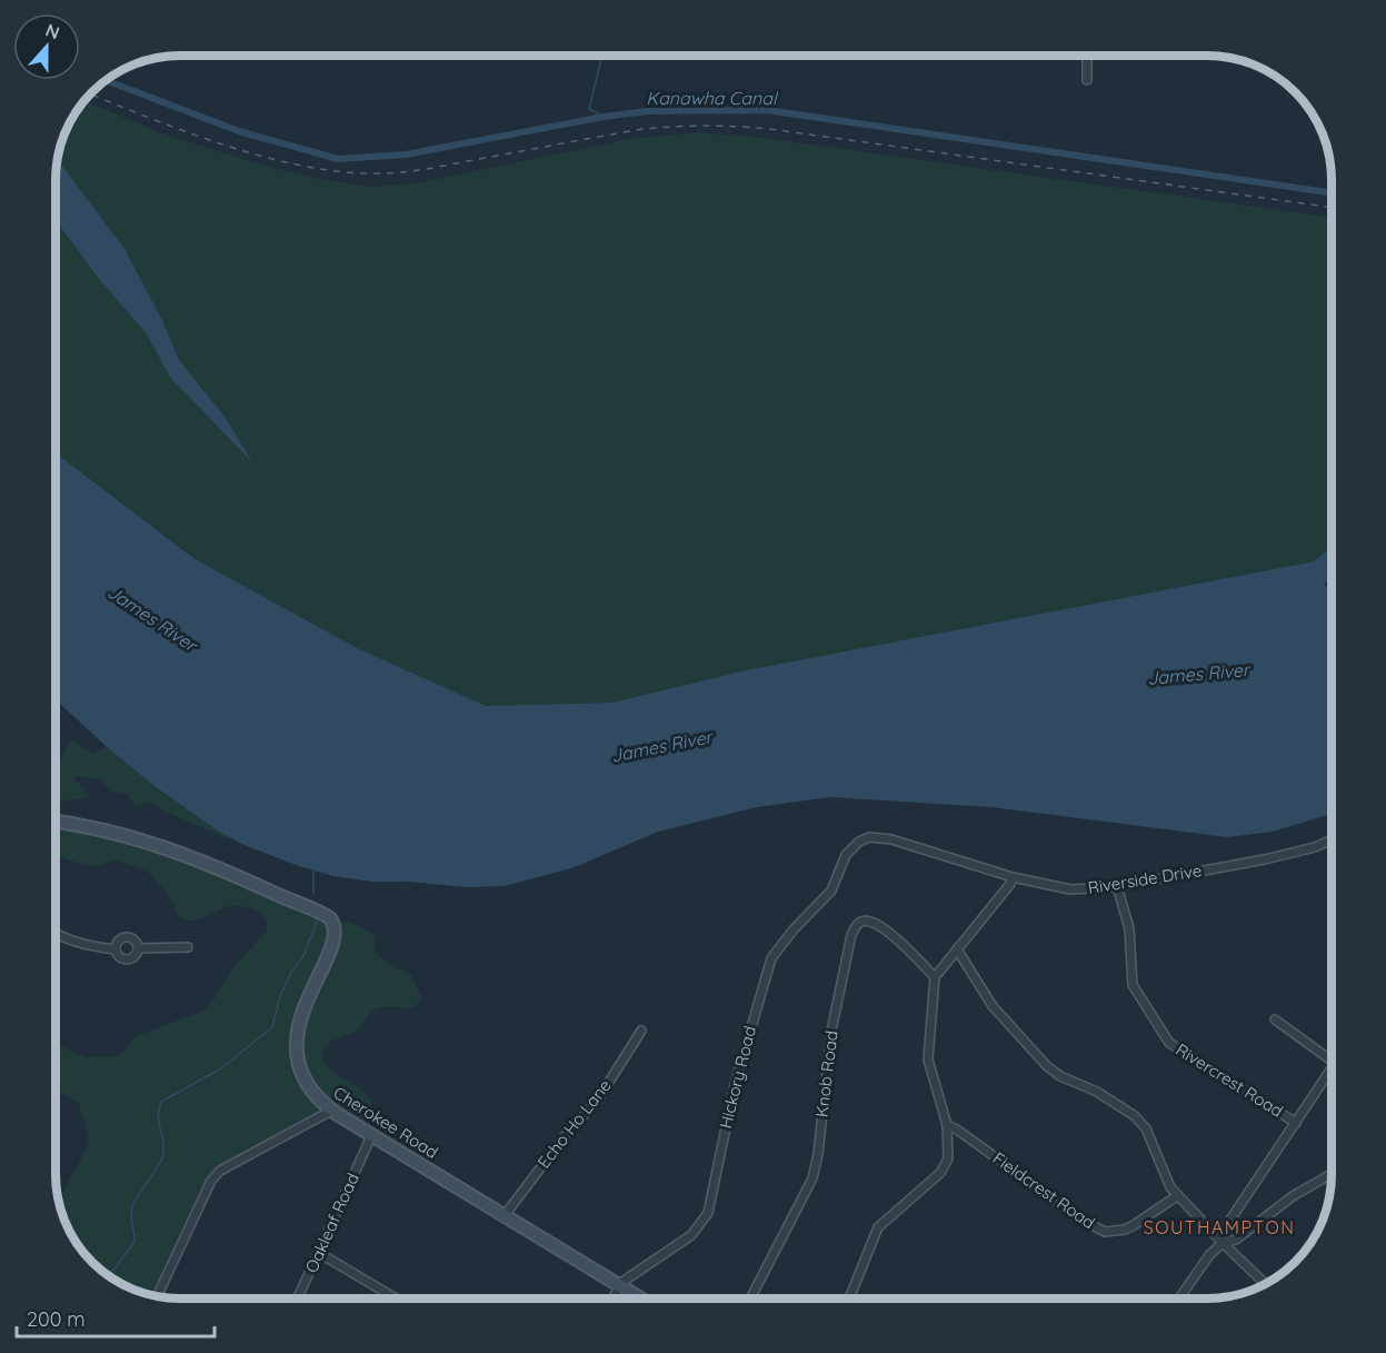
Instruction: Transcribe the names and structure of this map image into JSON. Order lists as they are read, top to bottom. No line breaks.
{"streets":{"street":["Riverside Drive","Knob Road","Hickory Road","Rivercrest Road","Cherokee Road","Echo Ho Lane","Fieldcrest Road","Oakleaf Road"]},"crossings":[["Riverside Drive","Hickory Road"],["Riverside Drive","Rivercrest Road"],["Hickory Road","Cherokee Road"],["Cherokee Road","Echo Ho Lane"],["Cherokee Road","Oakleaf Road"]],"districts":["SOUTHAMPTON"],"water":["Kanawha Canal","James River"],"scale_bar":"200 m","north":"top"}
